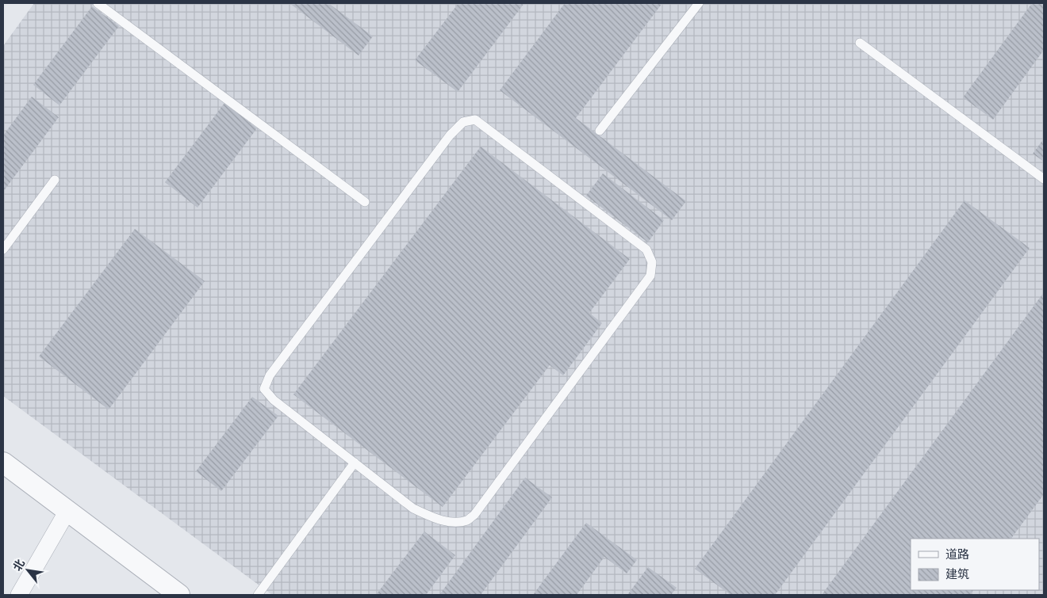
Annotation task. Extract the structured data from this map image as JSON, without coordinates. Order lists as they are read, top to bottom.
{
  "legend": ["道路", "建筑"],
  "north": "top left"
}
